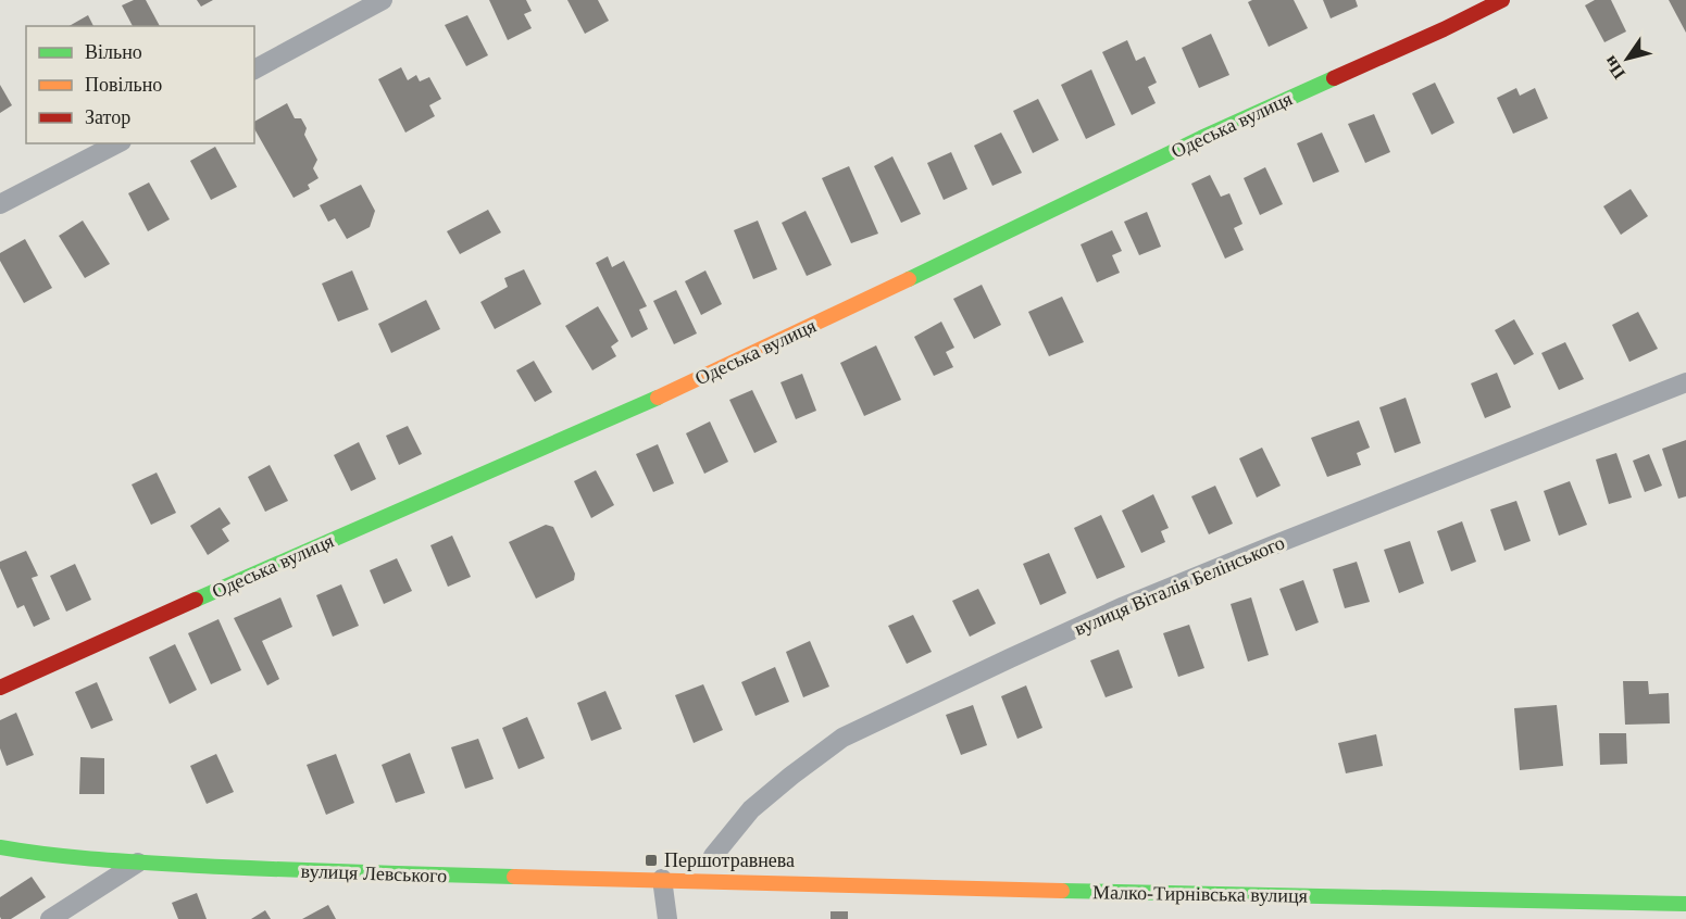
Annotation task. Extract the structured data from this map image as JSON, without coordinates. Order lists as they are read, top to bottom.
{
  "streets": {
    "main road": ["Одеська вулиця", "вулиця Левського", "Малко-Тирнівська вулиця"],
    "street": ["вулиця Віталія Белінського"]
  },
  "crossings": [
    ["вулиця Левського", "Малко-Тирнівська вулиця"]
  ],
  "places": {
    "transit": ["Першотравнева"]
  },
  "legend": ["Вільно", "Повільно", "Затор"],
  "north": "bottom left"
}
